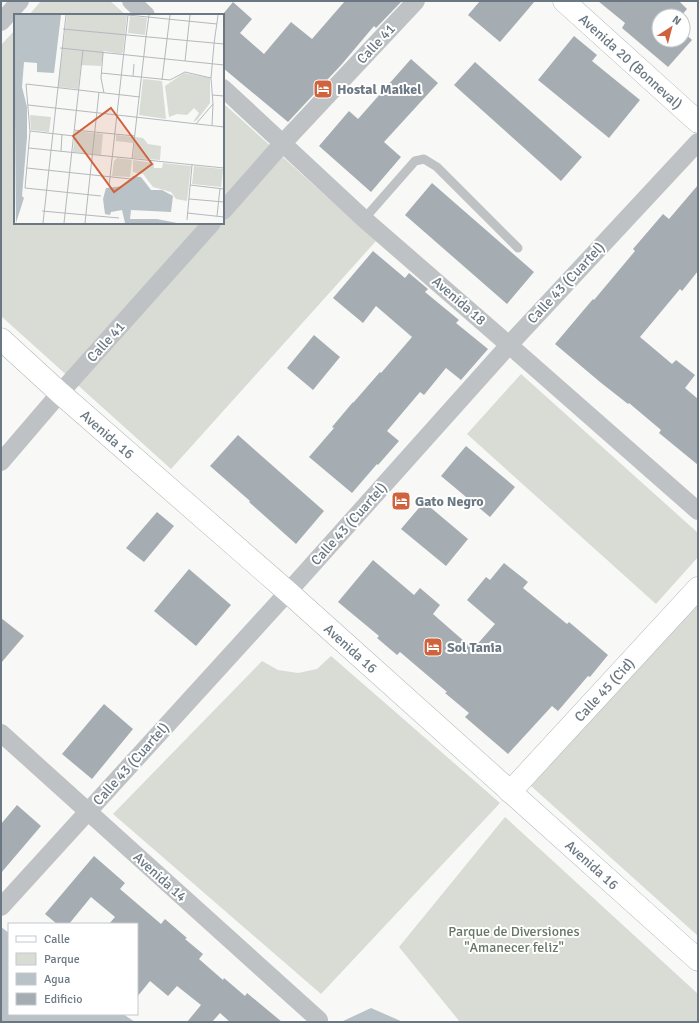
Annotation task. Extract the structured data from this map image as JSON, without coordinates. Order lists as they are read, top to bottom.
{
  "streets": {
    "street": [
      "Calle 41",
      "Avenida 20 (Bonneval)",
      "Calle 43 (Cuartel)",
      "Avenida 18",
      "Avenida 16",
      "Calle 45 (Cid)",
      "Avenida 14"
    ]
  },
  "crossings": [
    ["Calle 41", "Avenida 18"],
    ["Calle 41", "Avenida 16"],
    ["Calle 43 (Cuartel)", "Avenida 18"],
    ["Calle 43 (Cuartel)", "Avenida 16"],
    ["Calle 43 (Cuartel)", "Avenida 14"],
    ["Avenida 16", "Calle 45 (Cid)"]
  ],
  "parks": ["Parque de Diversiones \"Amanecer feliz\""],
  "places": {
    "hotel": ["Hostal Maikel", "Gato Negro", "Sol Tania"]
  },
  "legend": [
    "Calle",
    "Parque",
    "Agua",
    "Edificio"
  ],
  "north": "top right"
}
